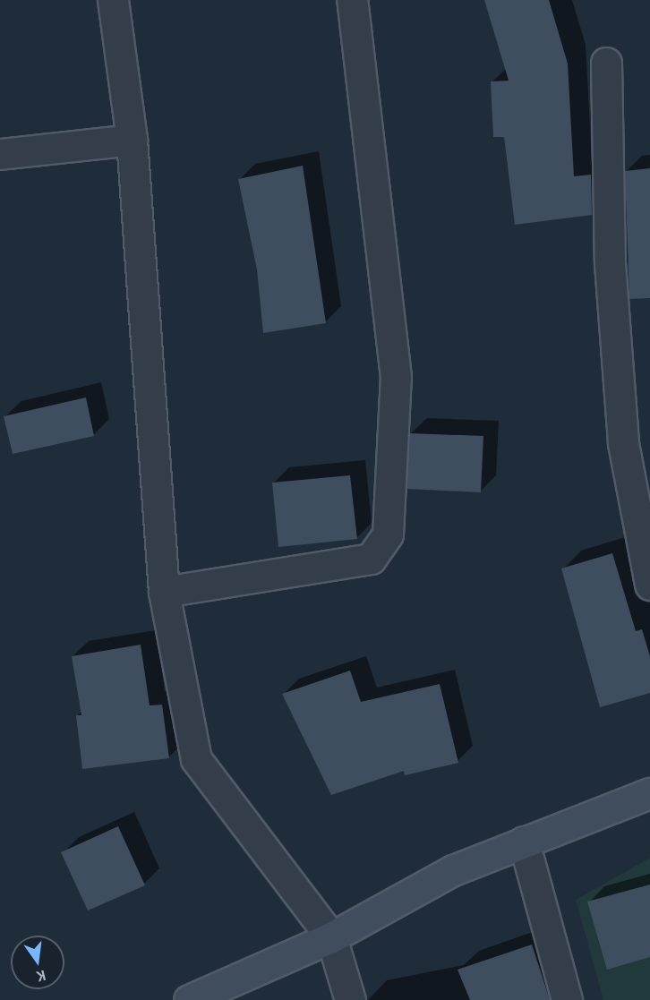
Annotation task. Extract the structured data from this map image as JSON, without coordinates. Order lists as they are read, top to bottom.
{
  "north": "bottom"
}
